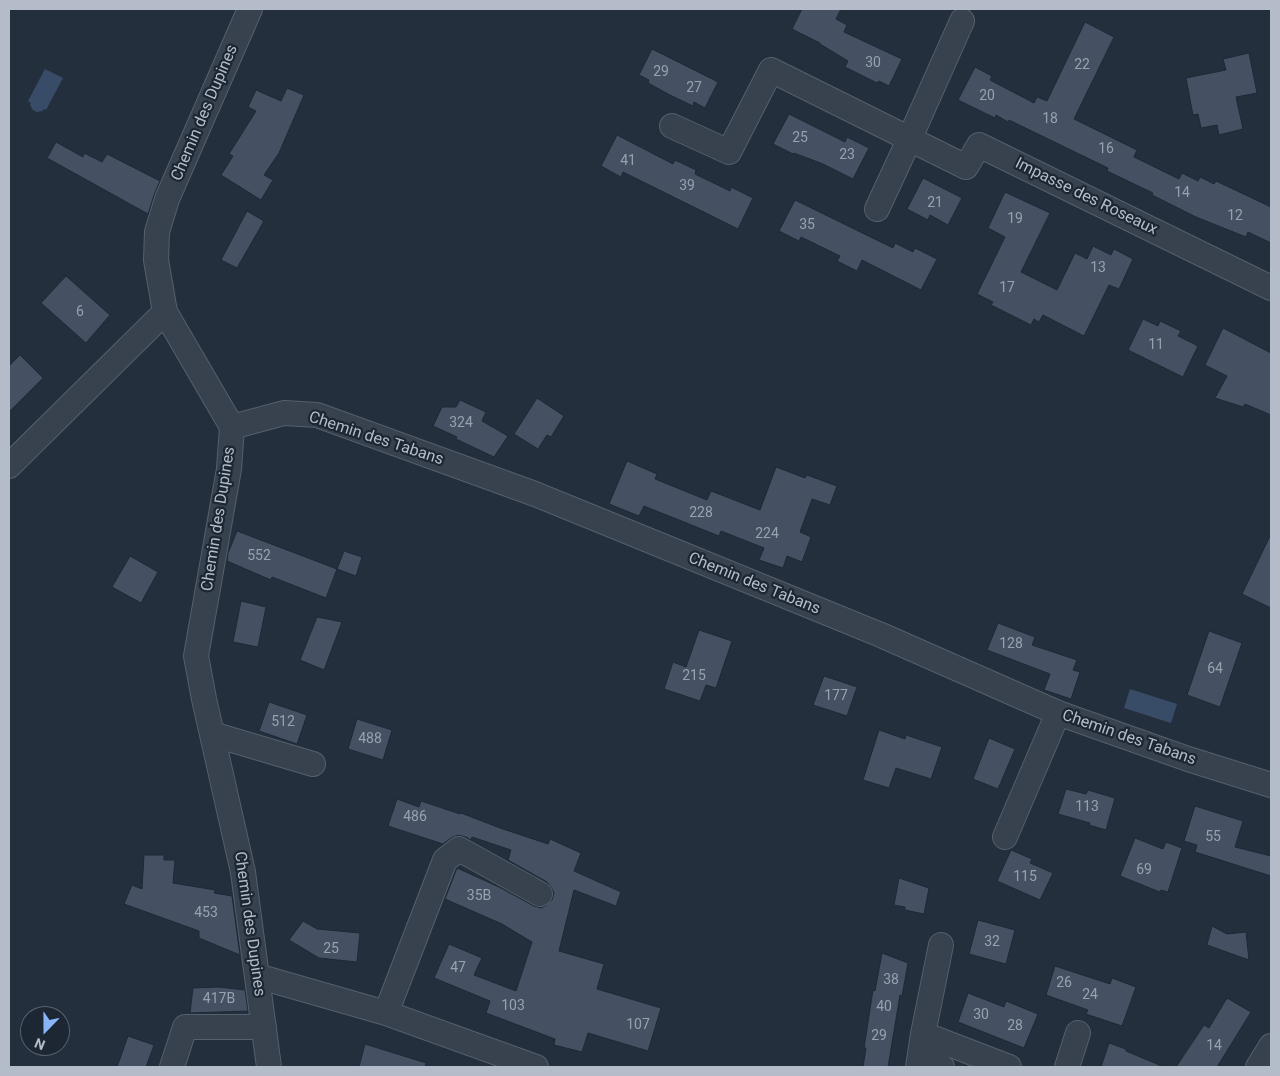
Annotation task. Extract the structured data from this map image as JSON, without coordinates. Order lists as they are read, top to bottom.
{
  "streets": {
    "street": ["Chemin des Dupines", "Impasse des Roseaux", "Chemin des Tabans"]
  },
  "crossings": [
    ["Chemin des Dupines", "Chemin des Tabans"]
  ],
  "house_numbers": [
    "30",
    "22",
    "29",
    "27",
    "20",
    "18",
    "25",
    "16",
    "23",
    "41",
    "39",
    "14",
    "21",
    "12",
    "19",
    "35",
    "13",
    "17",
    "6",
    "11",
    "324",
    "228",
    "224",
    "552",
    "128",
    "64",
    "215",
    "177",
    "512",
    "488",
    "113",
    "486",
    "55",
    "69",
    "115",
    "35B",
    "453",
    "32",
    "25",
    "47",
    "38",
    "26",
    "24",
    "417B",
    "103",
    "40",
    "30",
    "107",
    "28",
    "29",
    "14"
  ],
  "north": "bottom"
}
